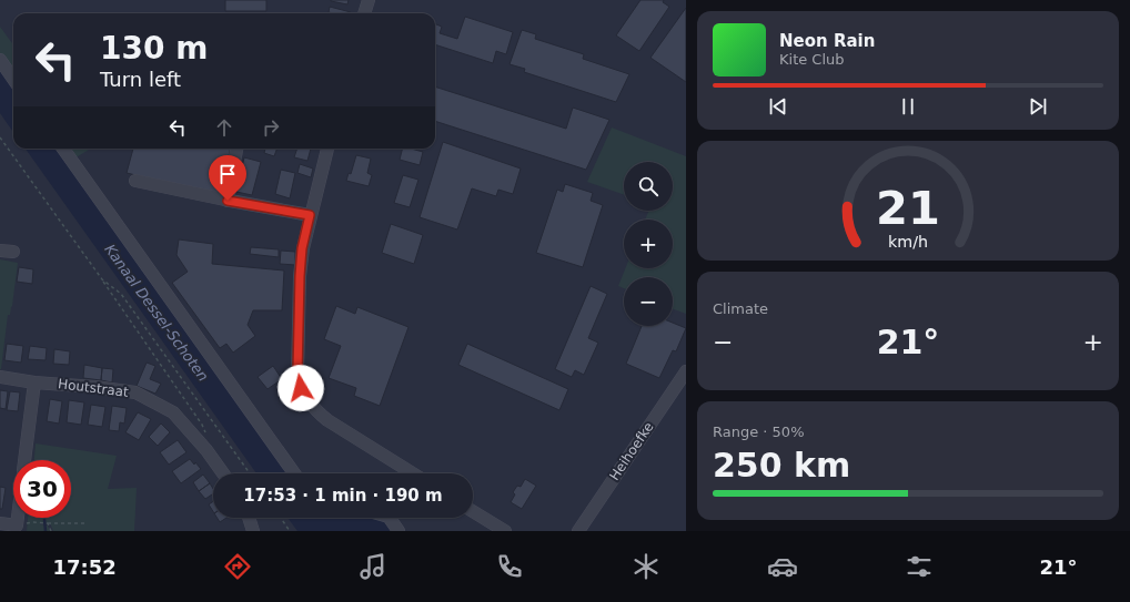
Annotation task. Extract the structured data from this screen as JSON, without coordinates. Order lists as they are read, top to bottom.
{
  "streets": {
    "street": ["Houtstraat", "Heihoefke"]
  },
  "water": ["Kanaal Dessel-Schoten"],
  "page": {
    "turn": ["130 m", "Turn left"],
    "song": ["Neon Rain", "Kite Club"],
    "map_buttons": ["+", "−"],
    "tile": [
      "Climate",
      ["Range · 50%", "250 km"]
    ],
    "heat": ["−", "21°", "+"],
    "limit": "30",
    "trip": "17:53 · 1 min · 190 m",
    "tabs": ["17:52", "21°"],
    "gauge": ["21", "km/h"]
  }
}
